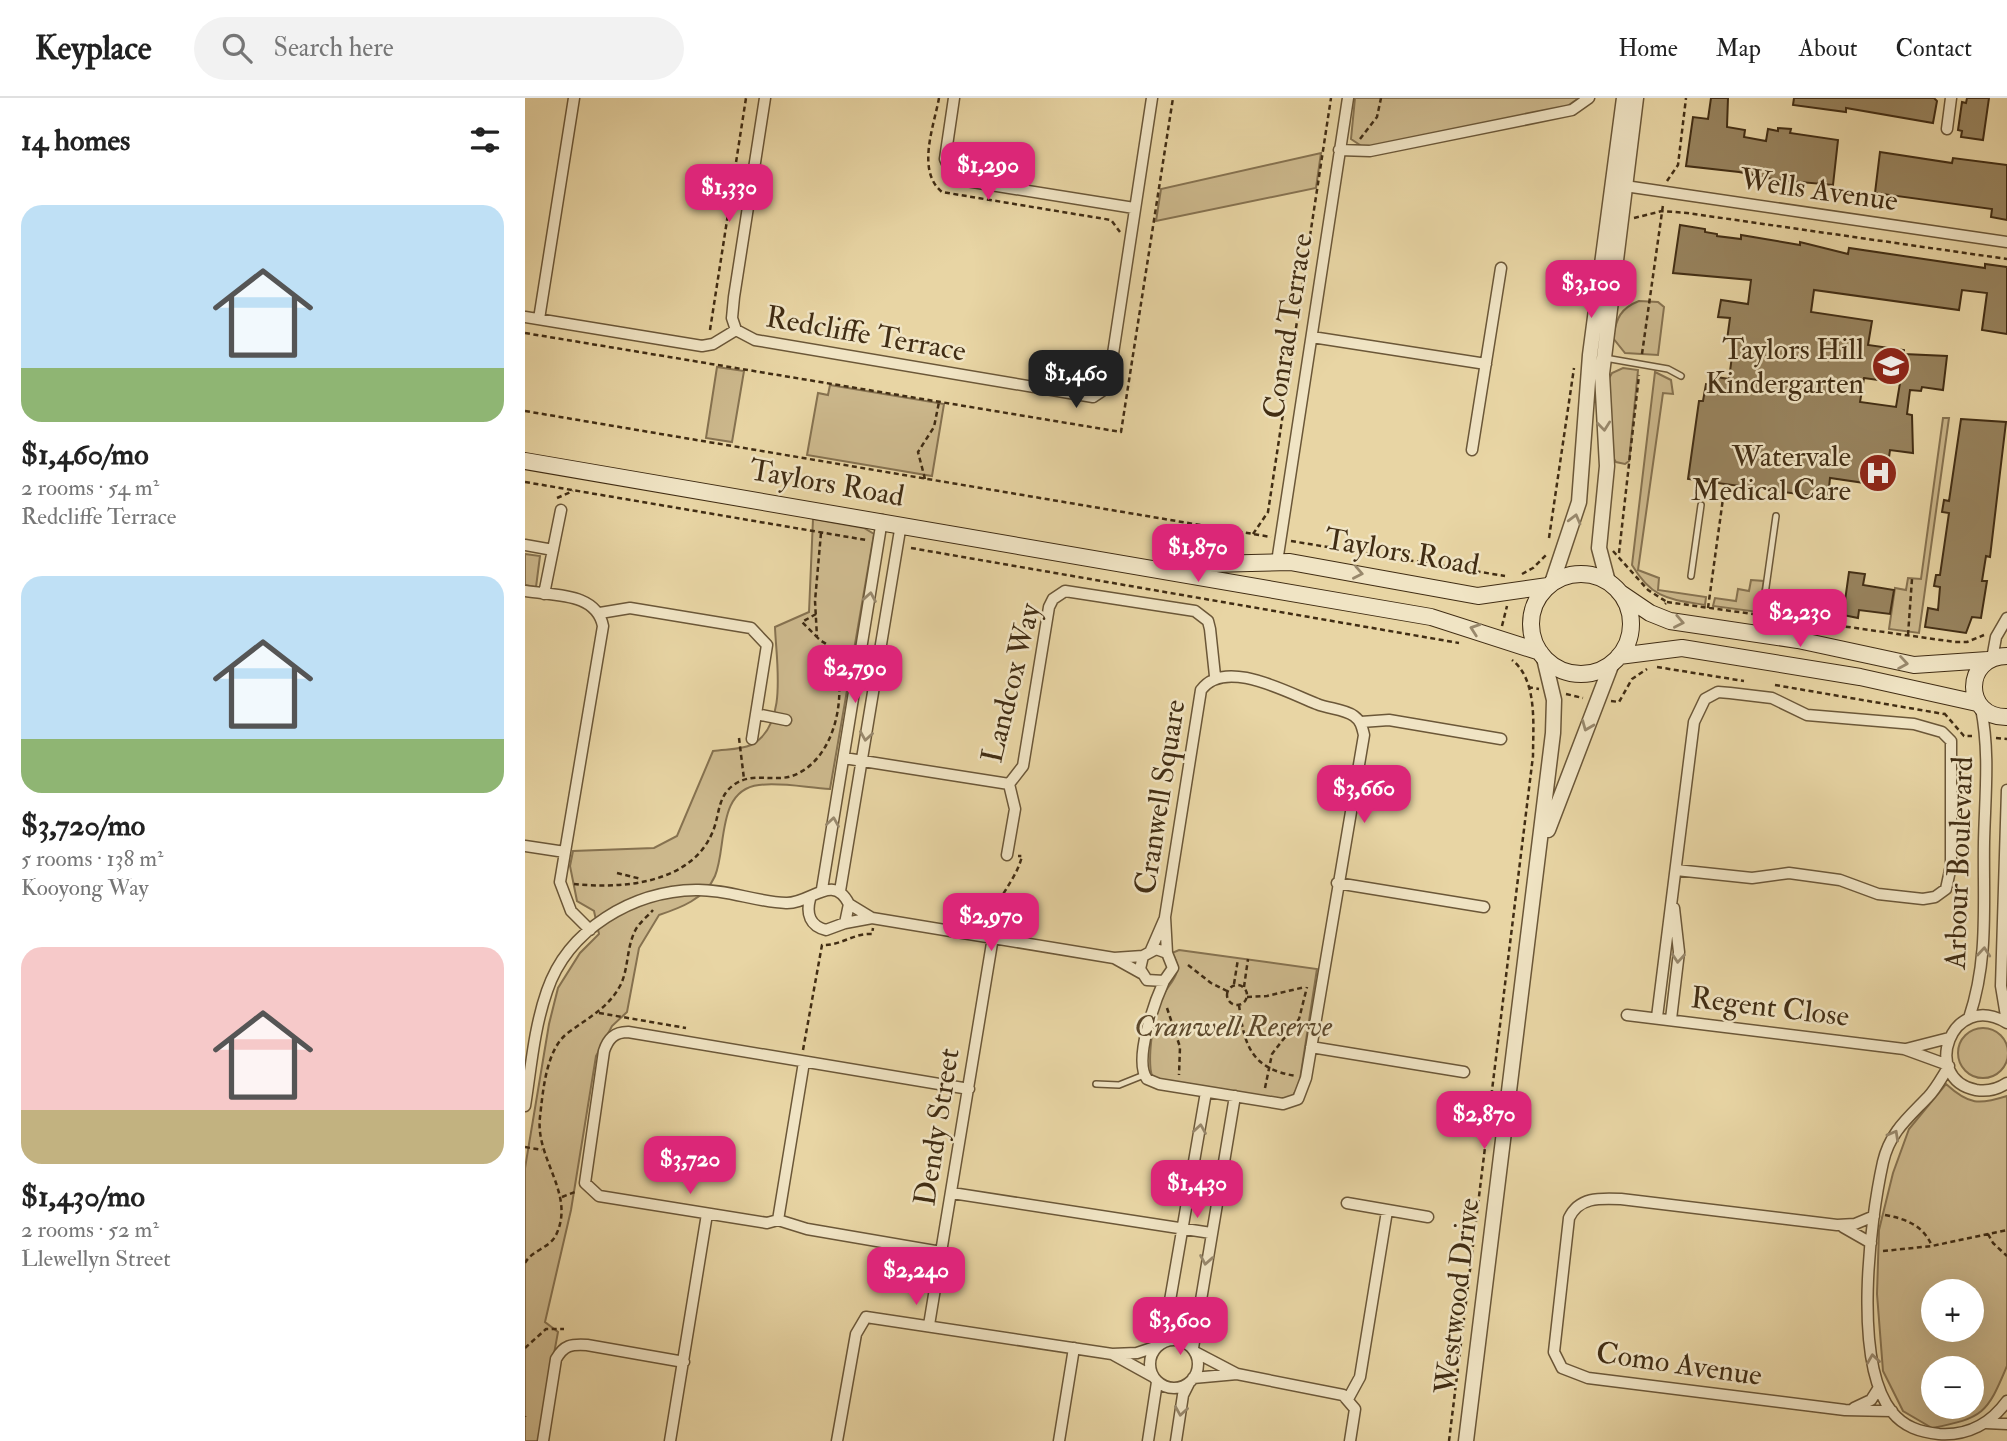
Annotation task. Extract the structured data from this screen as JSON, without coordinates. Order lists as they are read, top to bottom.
{
  "streets": {
    "main road": ["Taylors Road"],
    "street": [
      "Wells Avenue",
      "Conrad Terrace",
      "Redcliffe Terrace",
      "Landcox Way",
      "Cranwell Square",
      "Arbour Boulevard",
      "Regent Close",
      "Dendy Street",
      "Westwood Drive",
      "Como Avenue"
    ]
  },
  "crossings": [
    ["Conrad Terrace", "Taylors Road"],
    ["Taylors Road", "Westwood Drive"],
    ["Landcox Way", "Cranwell Square"]
  ],
  "parks": ["Cranwell Reserve"],
  "places": {
    "school or university": ["Taylors Hill Kindergarten"],
    "hospital": ["Watervale Medical Care"]
  },
  "page": {
    "header": "Keyplace",
    "search": "Search here",
    "nav": [
      "Home",
      "Map",
      "About",
      "Contact"
    ],
    "heading": "14 homes",
    "price": [
      "$1,290",
      "$1,330",
      "$3,100",
      "$1,460",
      "$1,870",
      "$2,230",
      "$2,790",
      "$3,660",
      "$2,970",
      "$2,870",
      "$3,720",
      "$1,430",
      "$2,240",
      "$3,600"
    ],
    "list": [
      {
        "name": "$1,460/mo",
        "note": "2 rooms · 54 m² · Redcliffe Terrace"
      },
      {
        "name": "$3,720/mo",
        "note": "5 rooms · 138 m² · Kooyong Way"
      },
      {
        "name": "$1,430/mo",
        "note": "2 rooms · 52 m² · Llewellyn Street"
      }
    ],
    "map_buttons": ["+", "−"]
  }
}
